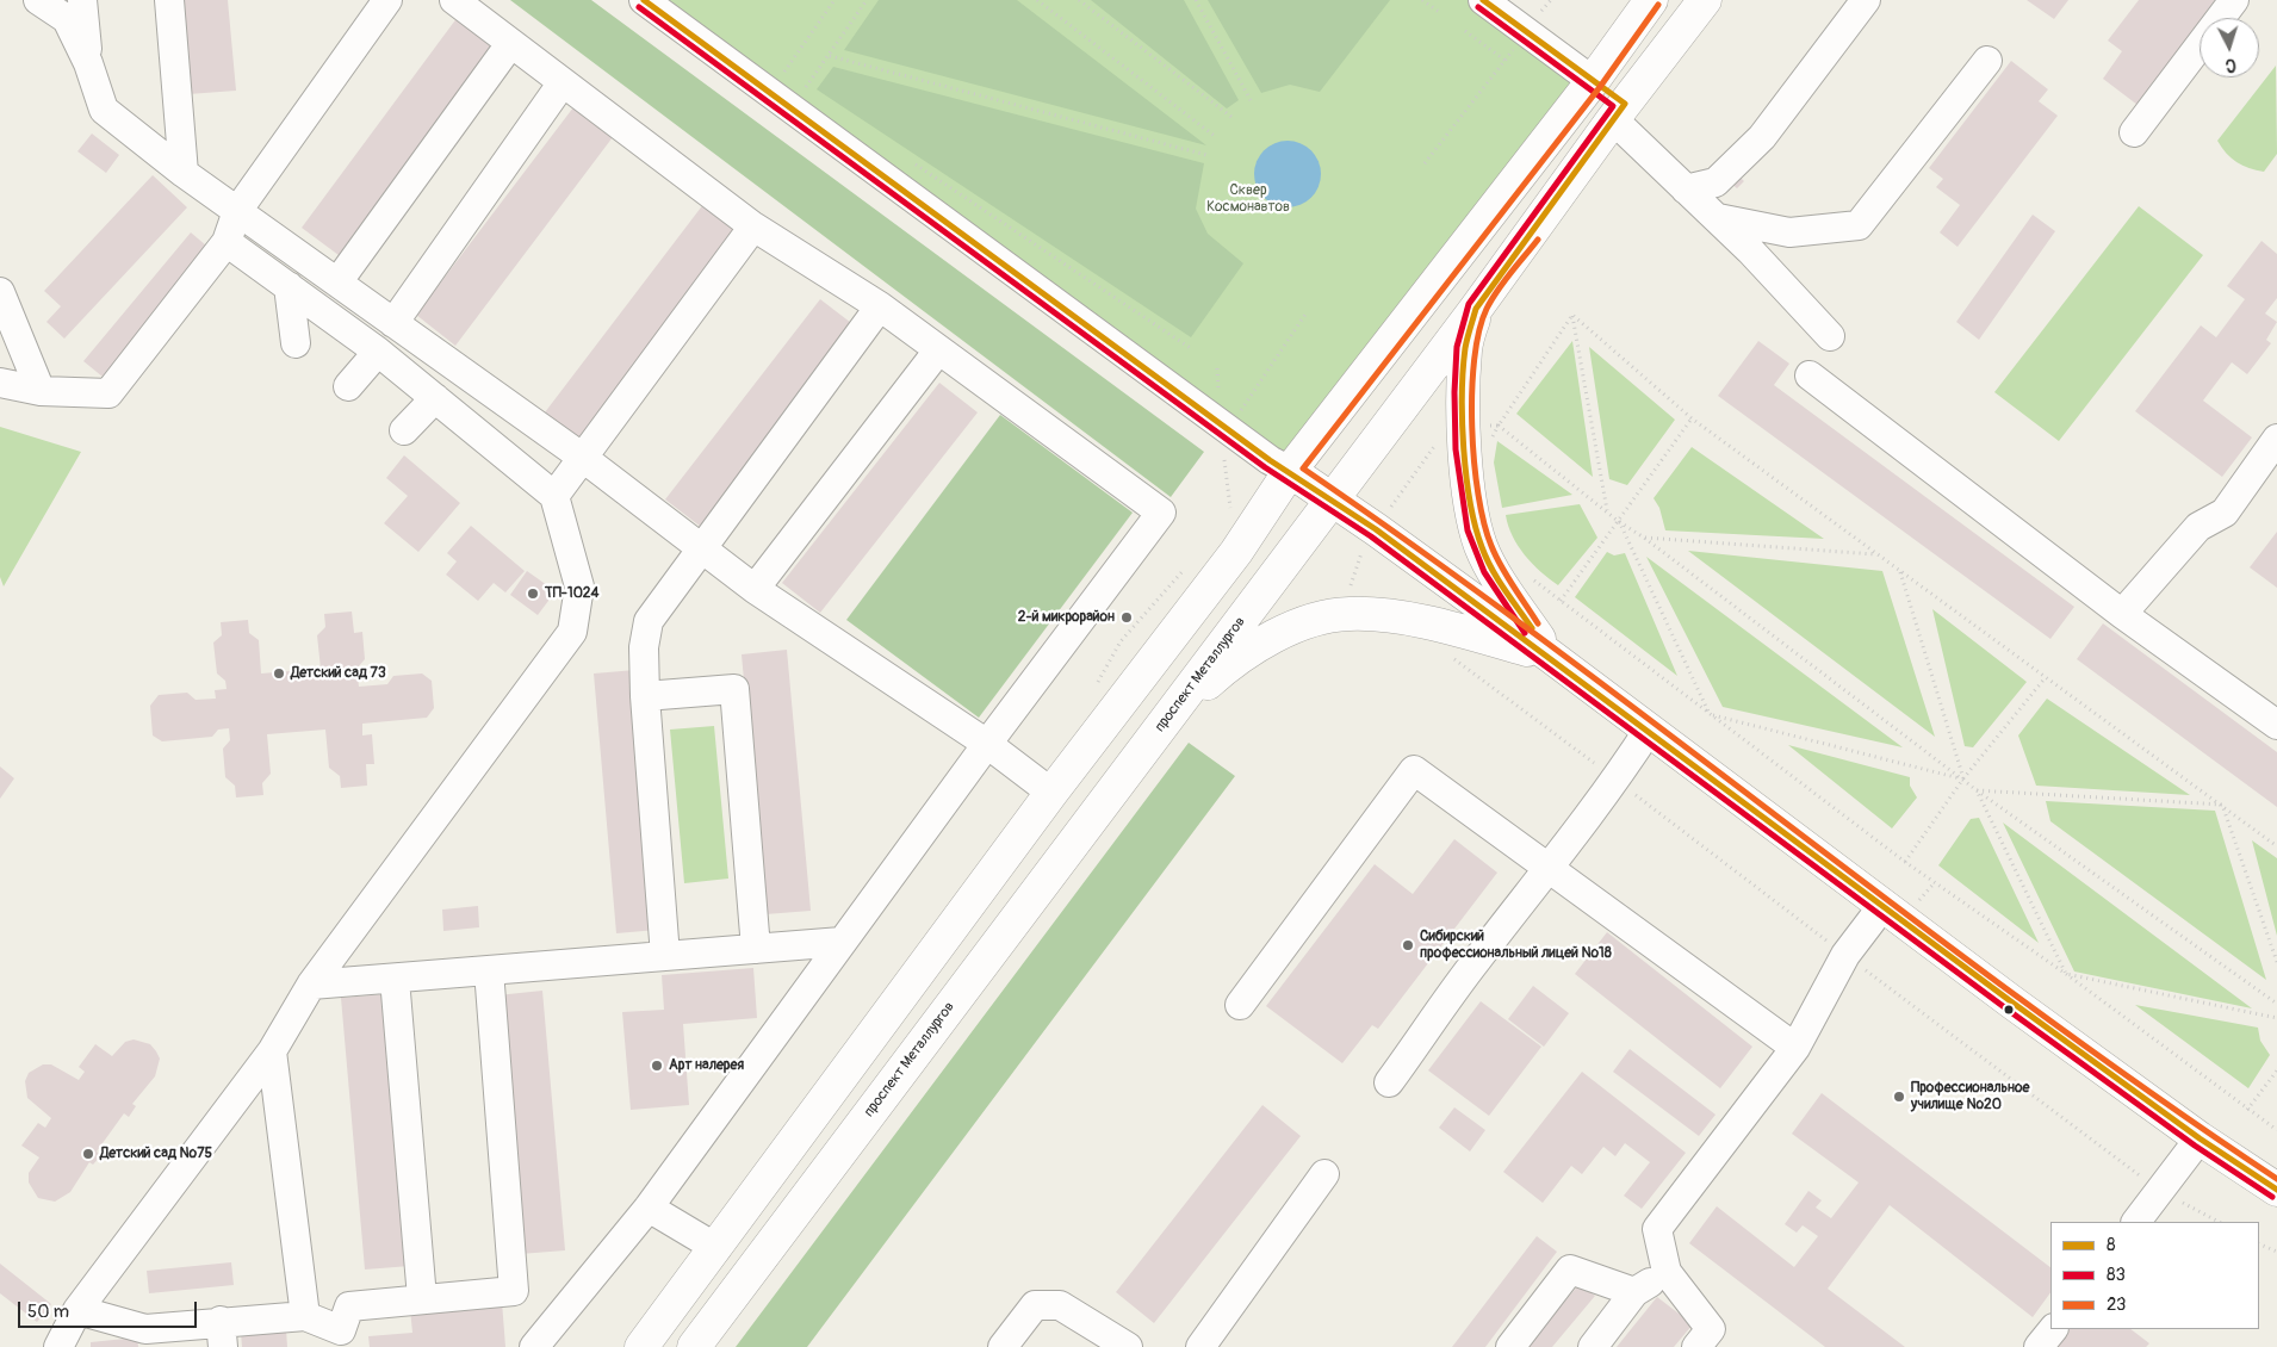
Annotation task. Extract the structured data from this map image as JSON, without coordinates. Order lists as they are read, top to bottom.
{
  "streets": {
    "main road": ["проспект Металлургов"]
  },
  "parks": ["Сквер Космонавтов"],
  "places": [
    "ТП-1024",
    "2-й микрорайон",
    "Детский сад 73",
    "Сибирский профессиональный лицей №18",
    "Арт налерея",
    "Профессиональное училище №20",
    "Детский сад №75"
  ],
  "lines": ["transit line 8", "transit line 23", "transit line 83"],
  "legend": ["8", "83", "23"],
  "scale_bar": "50 m",
  "north": "bottom"
}
